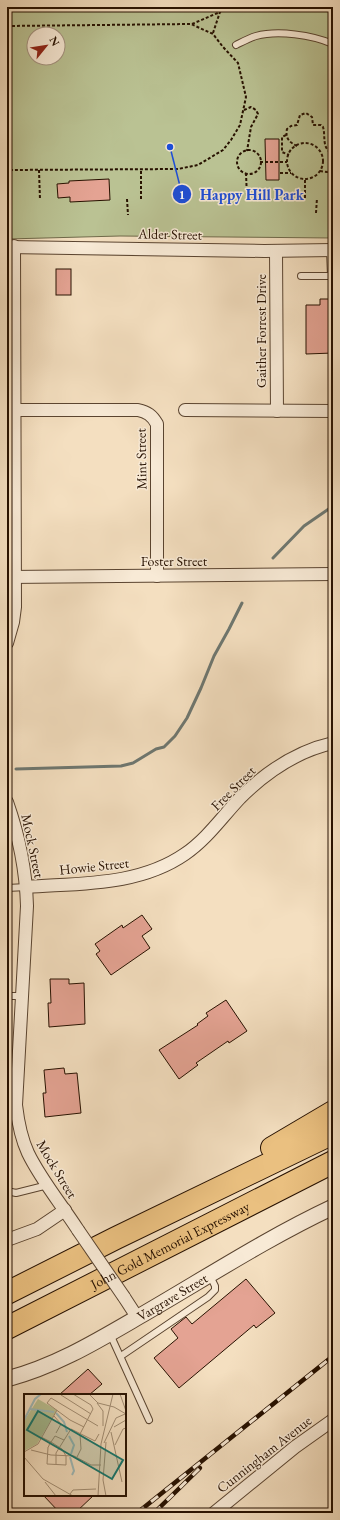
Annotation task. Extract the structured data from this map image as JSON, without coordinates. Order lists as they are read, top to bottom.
{
  "streets": {
    "highway": ["John Gold Memorial Expressway"],
    "street": [
      "Alder Street",
      "Gaither Forrest Drive",
      "Mint Street",
      "Foster Street",
      "Free Street",
      "Mock Street",
      "Howie Street",
      "Vargrave Street",
      "Cunningham Avenue"
    ]
  },
  "crossings": [
    ["Alder Street", "Gaither Forrest Drive"],
    ["Mint Street", "Foster Street"],
    ["Free Street", "Howie Street"],
    ["Mock Street", "Howie Street"],
    ["Mock Street", "Vargrave Street"]
  ],
  "places": ["Happy Hill Park"],
  "north": "top right"
}
